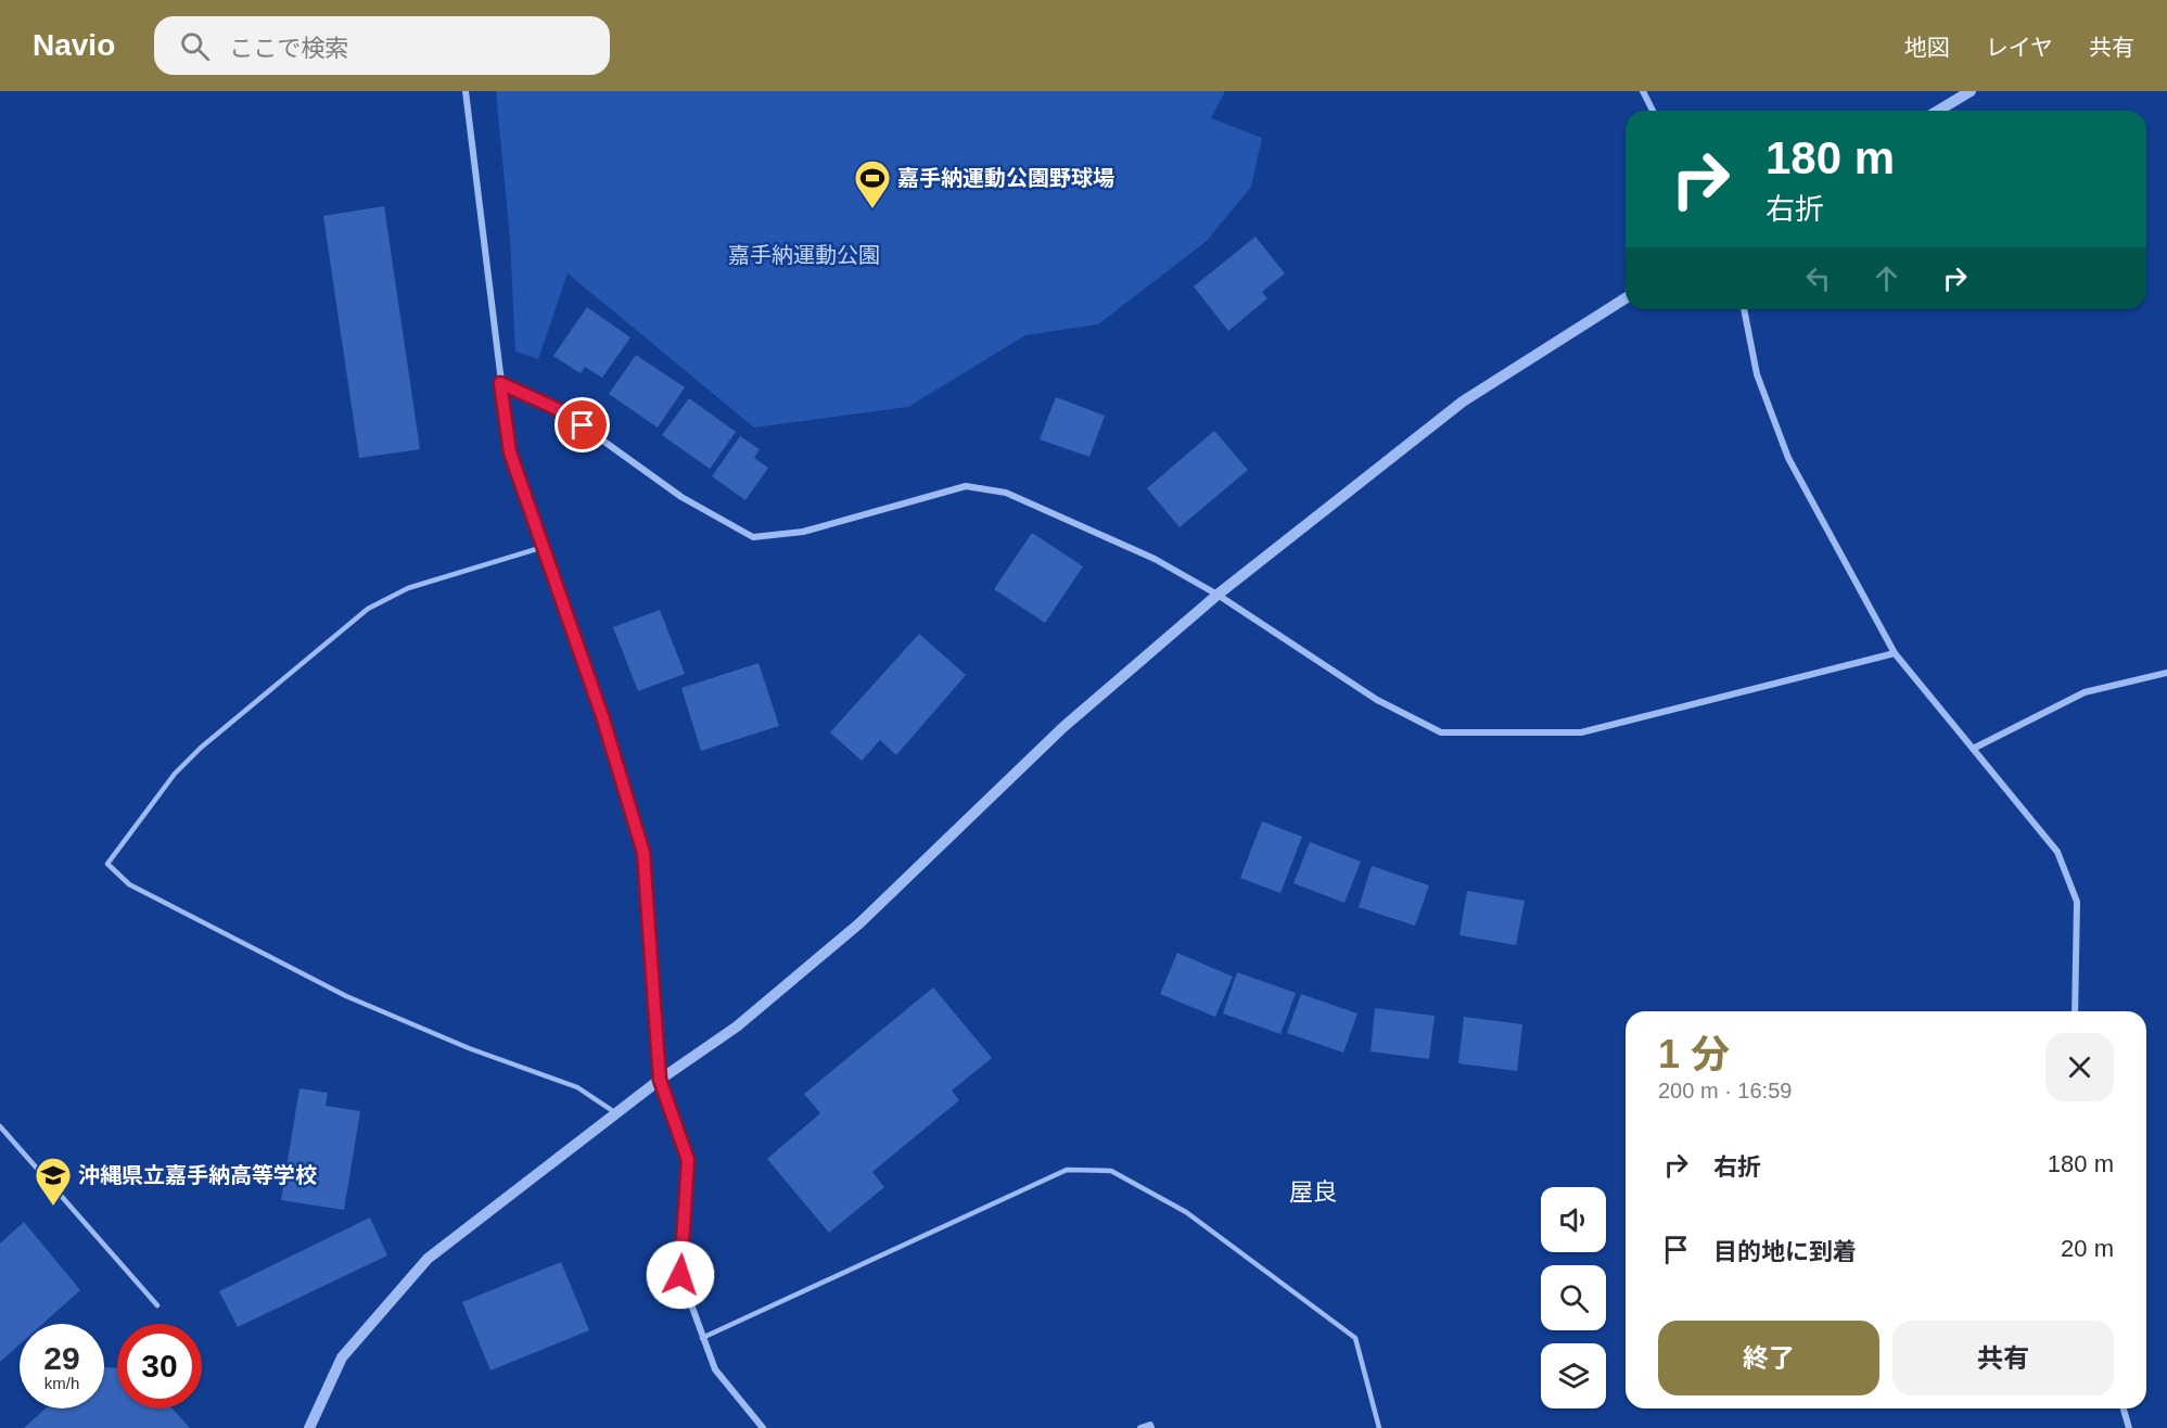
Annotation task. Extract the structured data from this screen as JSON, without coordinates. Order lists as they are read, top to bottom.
{
  "districts": ["屋良"],
  "parks": ["嘉手納運動公園"],
  "places": {
    "sports": ["嘉手納運動公園野球場"],
    "school or university": ["沖縄県立嘉手納高等学校"]
  },
  "page": {
    "header": "Navio",
    "search": "ここで検索",
    "nav": ["地図", "レイヤ", "共有"],
    "turn": ["180 m", "右折"],
    "heading": ["1 分", "200 m · 16:59"],
    "list": [
      {
        "name": "右折",
        "value": "180 m"
      },
      {
        "name": "目的地に到着",
        "value": "20 m"
      }
    ],
    "buttons": ["終了", "共有"],
    "speed": "29 km/h",
    "limit": "30"
  }
}
